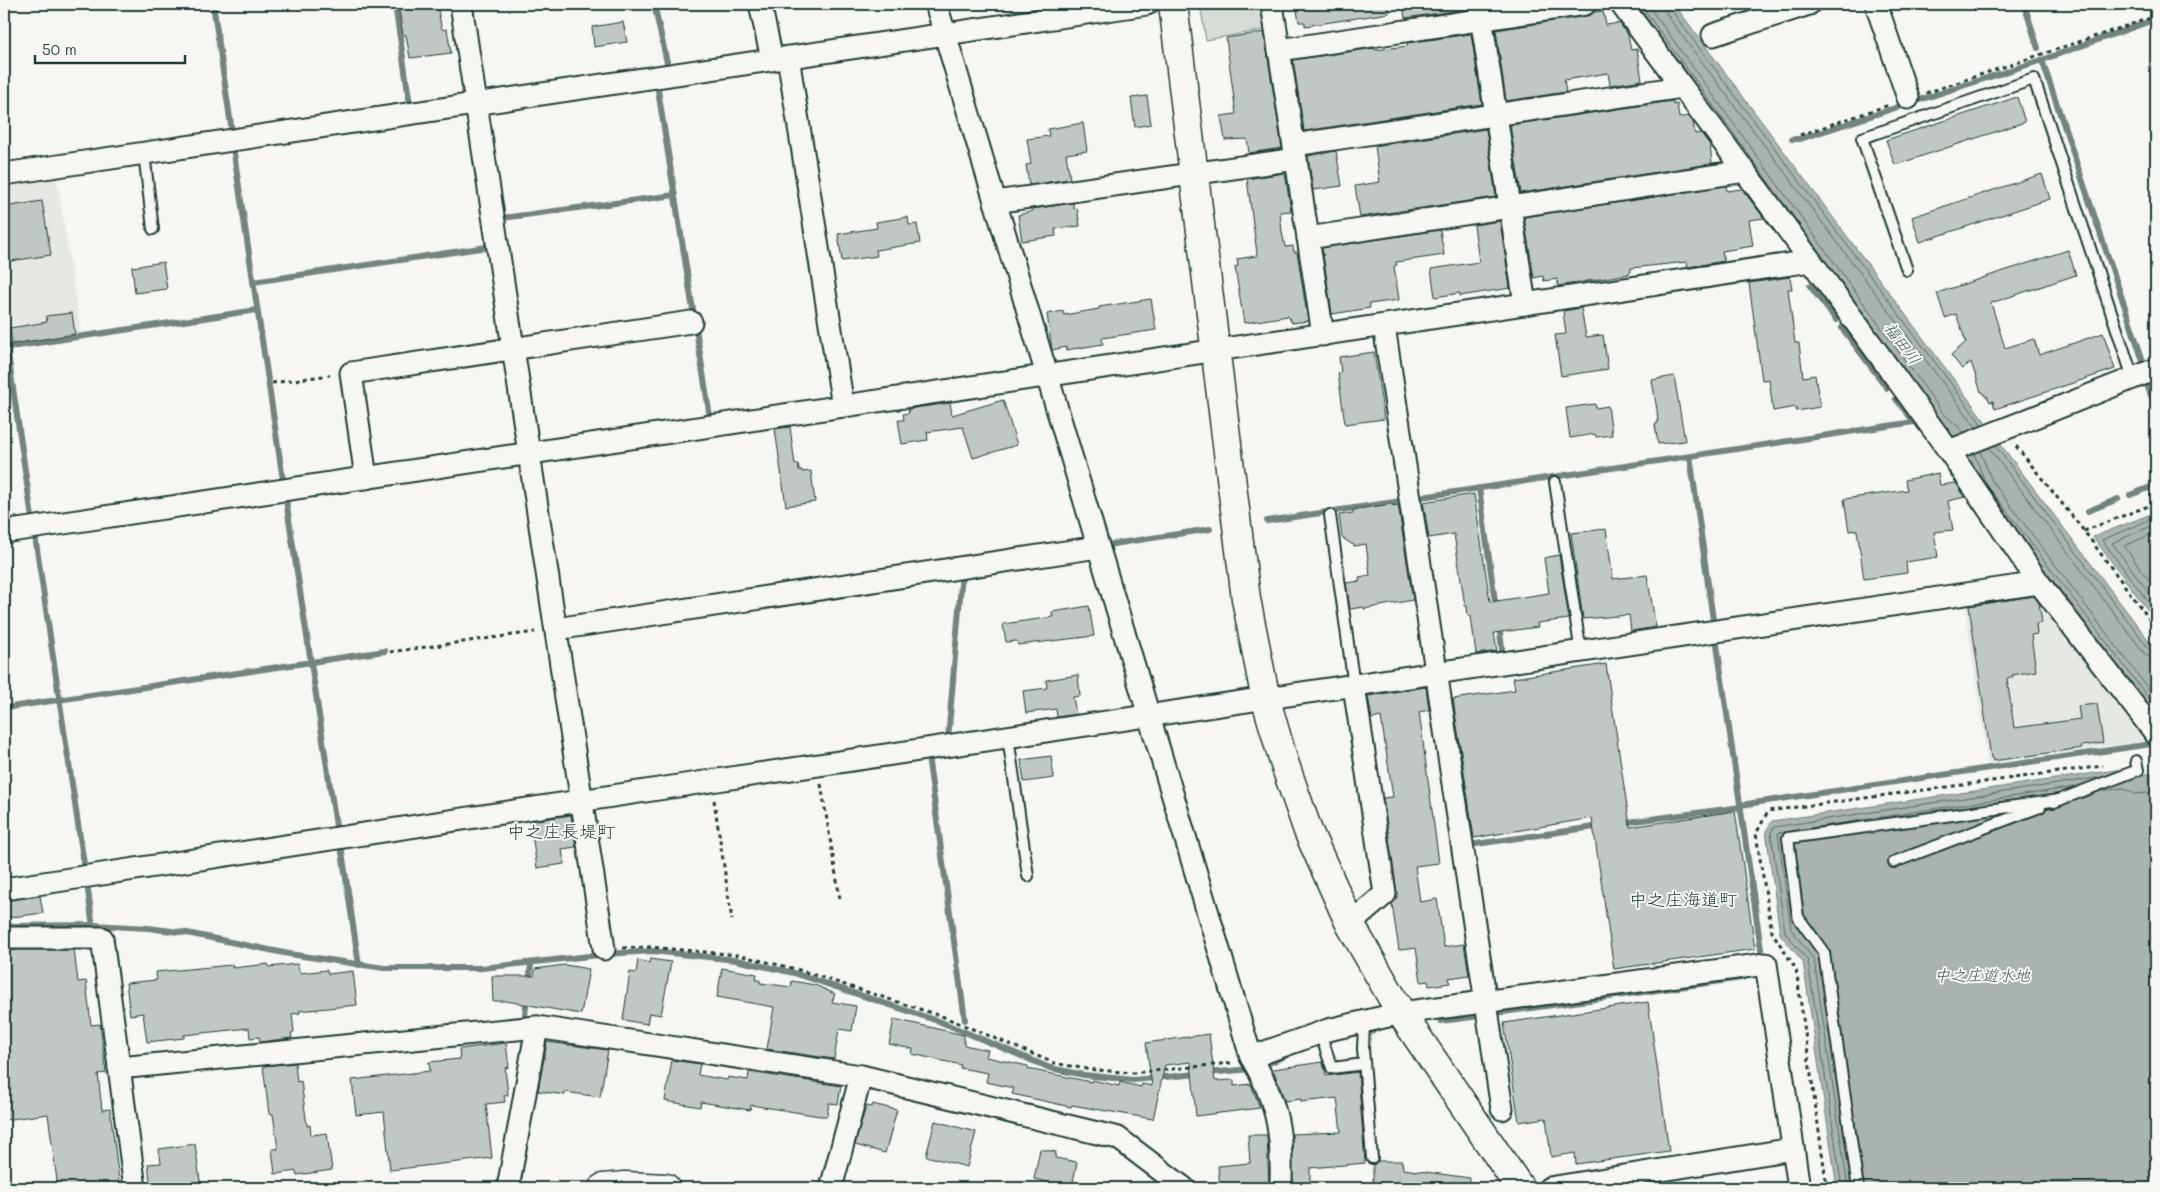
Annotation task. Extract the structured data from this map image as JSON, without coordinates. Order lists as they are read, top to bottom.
{
  "districts": ["中之庄長堤町", "中之庄海道町"],
  "water": ["福田川", "中之庄遊水地"],
  "scale_bar": "50 m"
}
